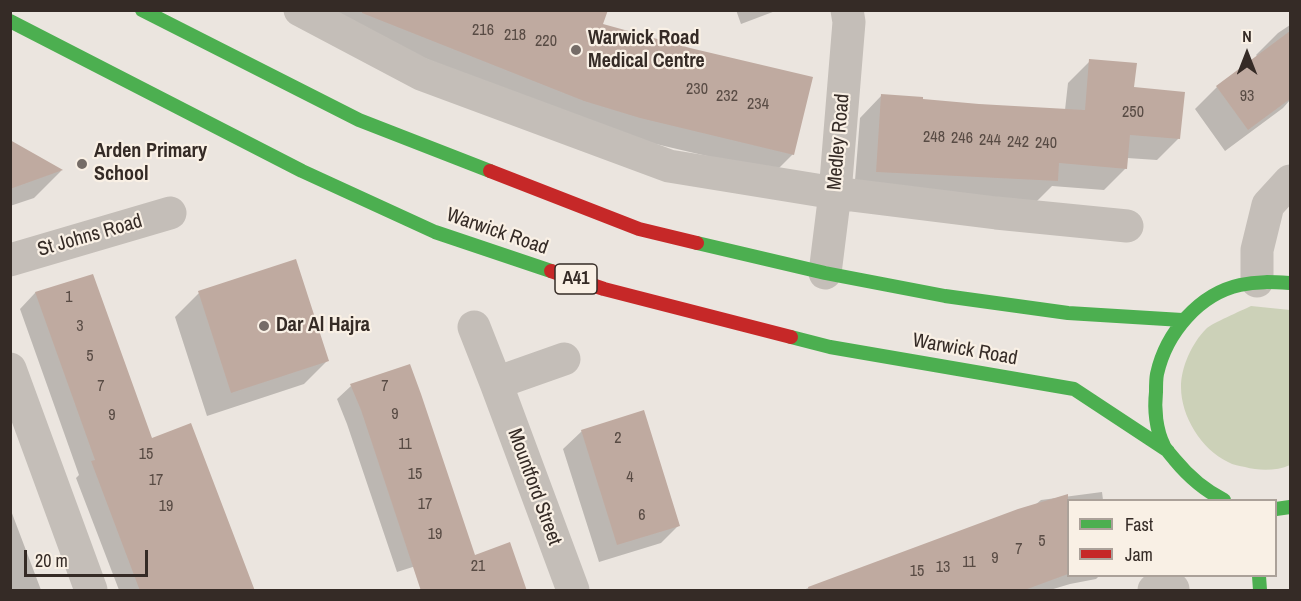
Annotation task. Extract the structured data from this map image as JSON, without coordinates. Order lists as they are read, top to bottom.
{
  "streets": {
    "main road": ["Warwick Road", "A41"],
    "street": ["Medley Road", "St Johns Road", "Mountford Street"]
  },
  "places": ["Warwick Road Medical Centre", "Arden Primary School", "Dar Al Hajra"],
  "house_numbers": [
    "216",
    "218",
    "220",
    "230",
    "232",
    "93",
    "234",
    "250",
    "248",
    "246",
    "244",
    "242",
    "240",
    "1",
    "3",
    "5",
    "7",
    "7",
    "9",
    "9",
    "2",
    "11",
    "15",
    "15",
    "4",
    "17",
    "17",
    "19",
    "6",
    "19",
    "5",
    "7",
    "9",
    "11",
    "21",
    "13",
    "15"
  ],
  "legend": ["Fast", "Jam"],
  "scale_bar": "20 m",
  "north": "top"
}
